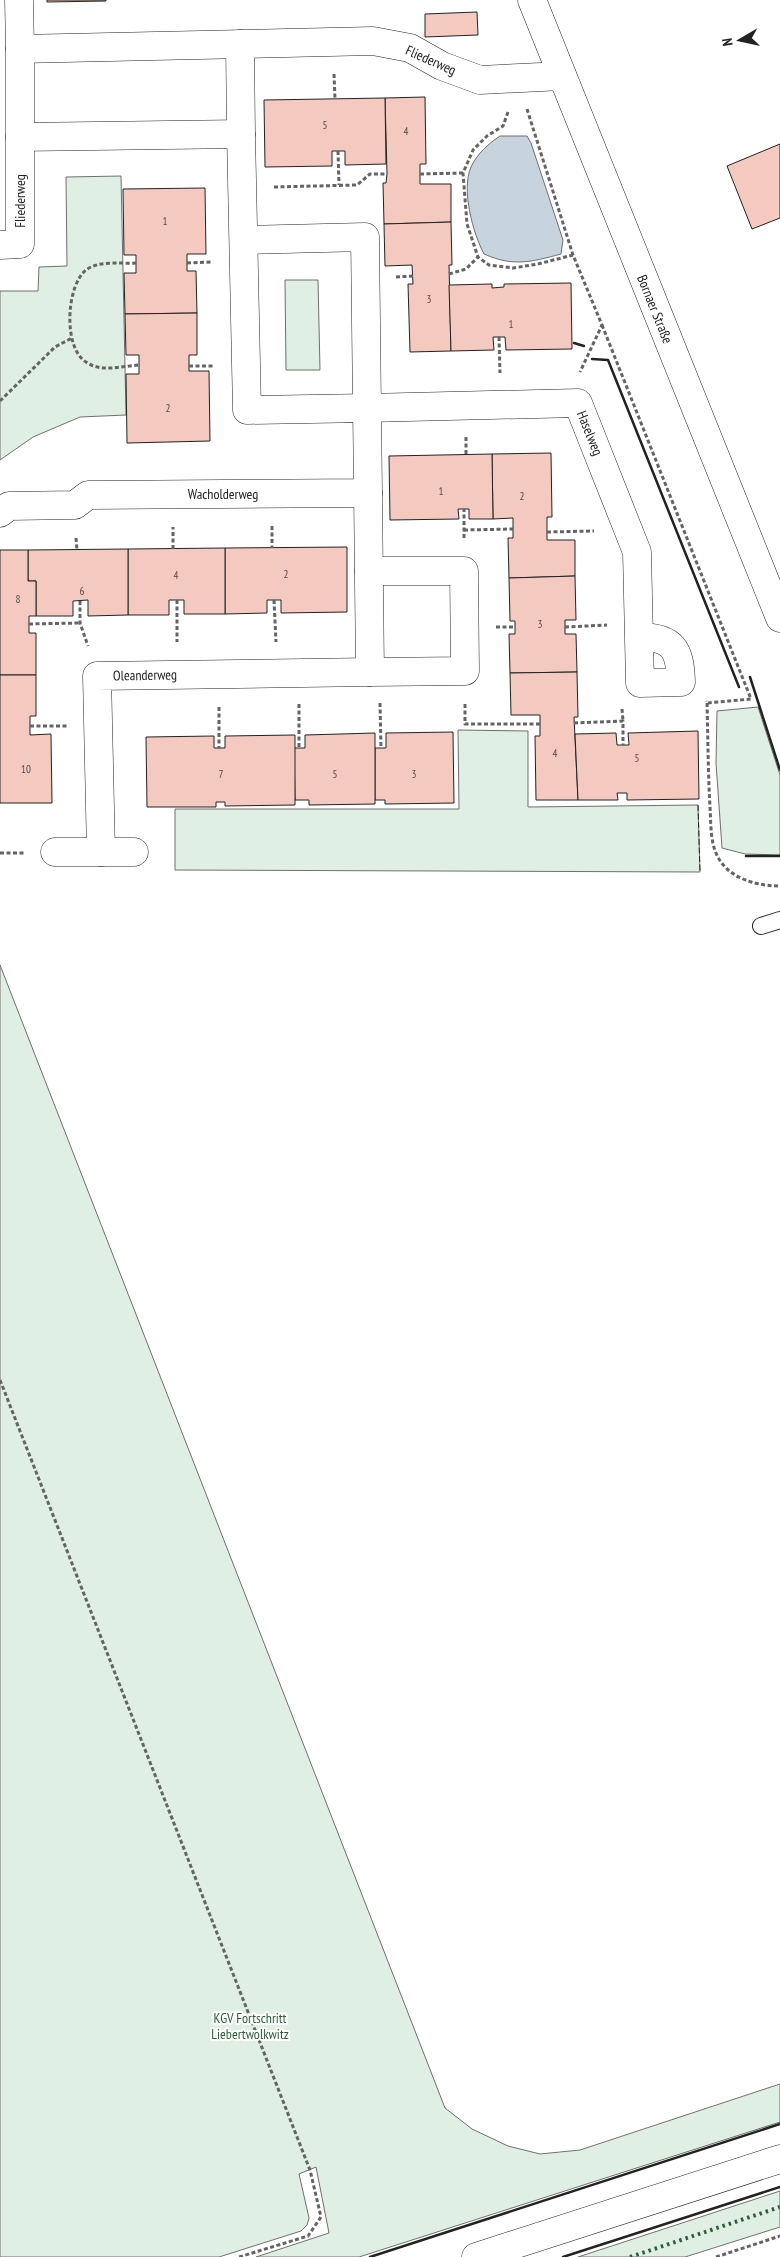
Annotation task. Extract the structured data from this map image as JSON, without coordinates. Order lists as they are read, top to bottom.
{
  "streets": {
    "street": [
      "Fliederweg",
      "Bornaer Straße",
      "Haselweg",
      "Wacholderweg",
      "Oleanderweg"
    ]
  },
  "crossings": [
    ["Fliederweg", "Bornaer Straße"]
  ],
  "parks": ["KGV Fortschritt Liebertwolkwitz"],
  "house_numbers": [
    "5",
    "4",
    "1",
    "3",
    "1",
    "2",
    "1",
    "2",
    "2",
    "4",
    "6",
    "8",
    "3",
    "4",
    "5",
    "10",
    "7",
    "5",
    "3"
  ],
  "north": "left"
}
